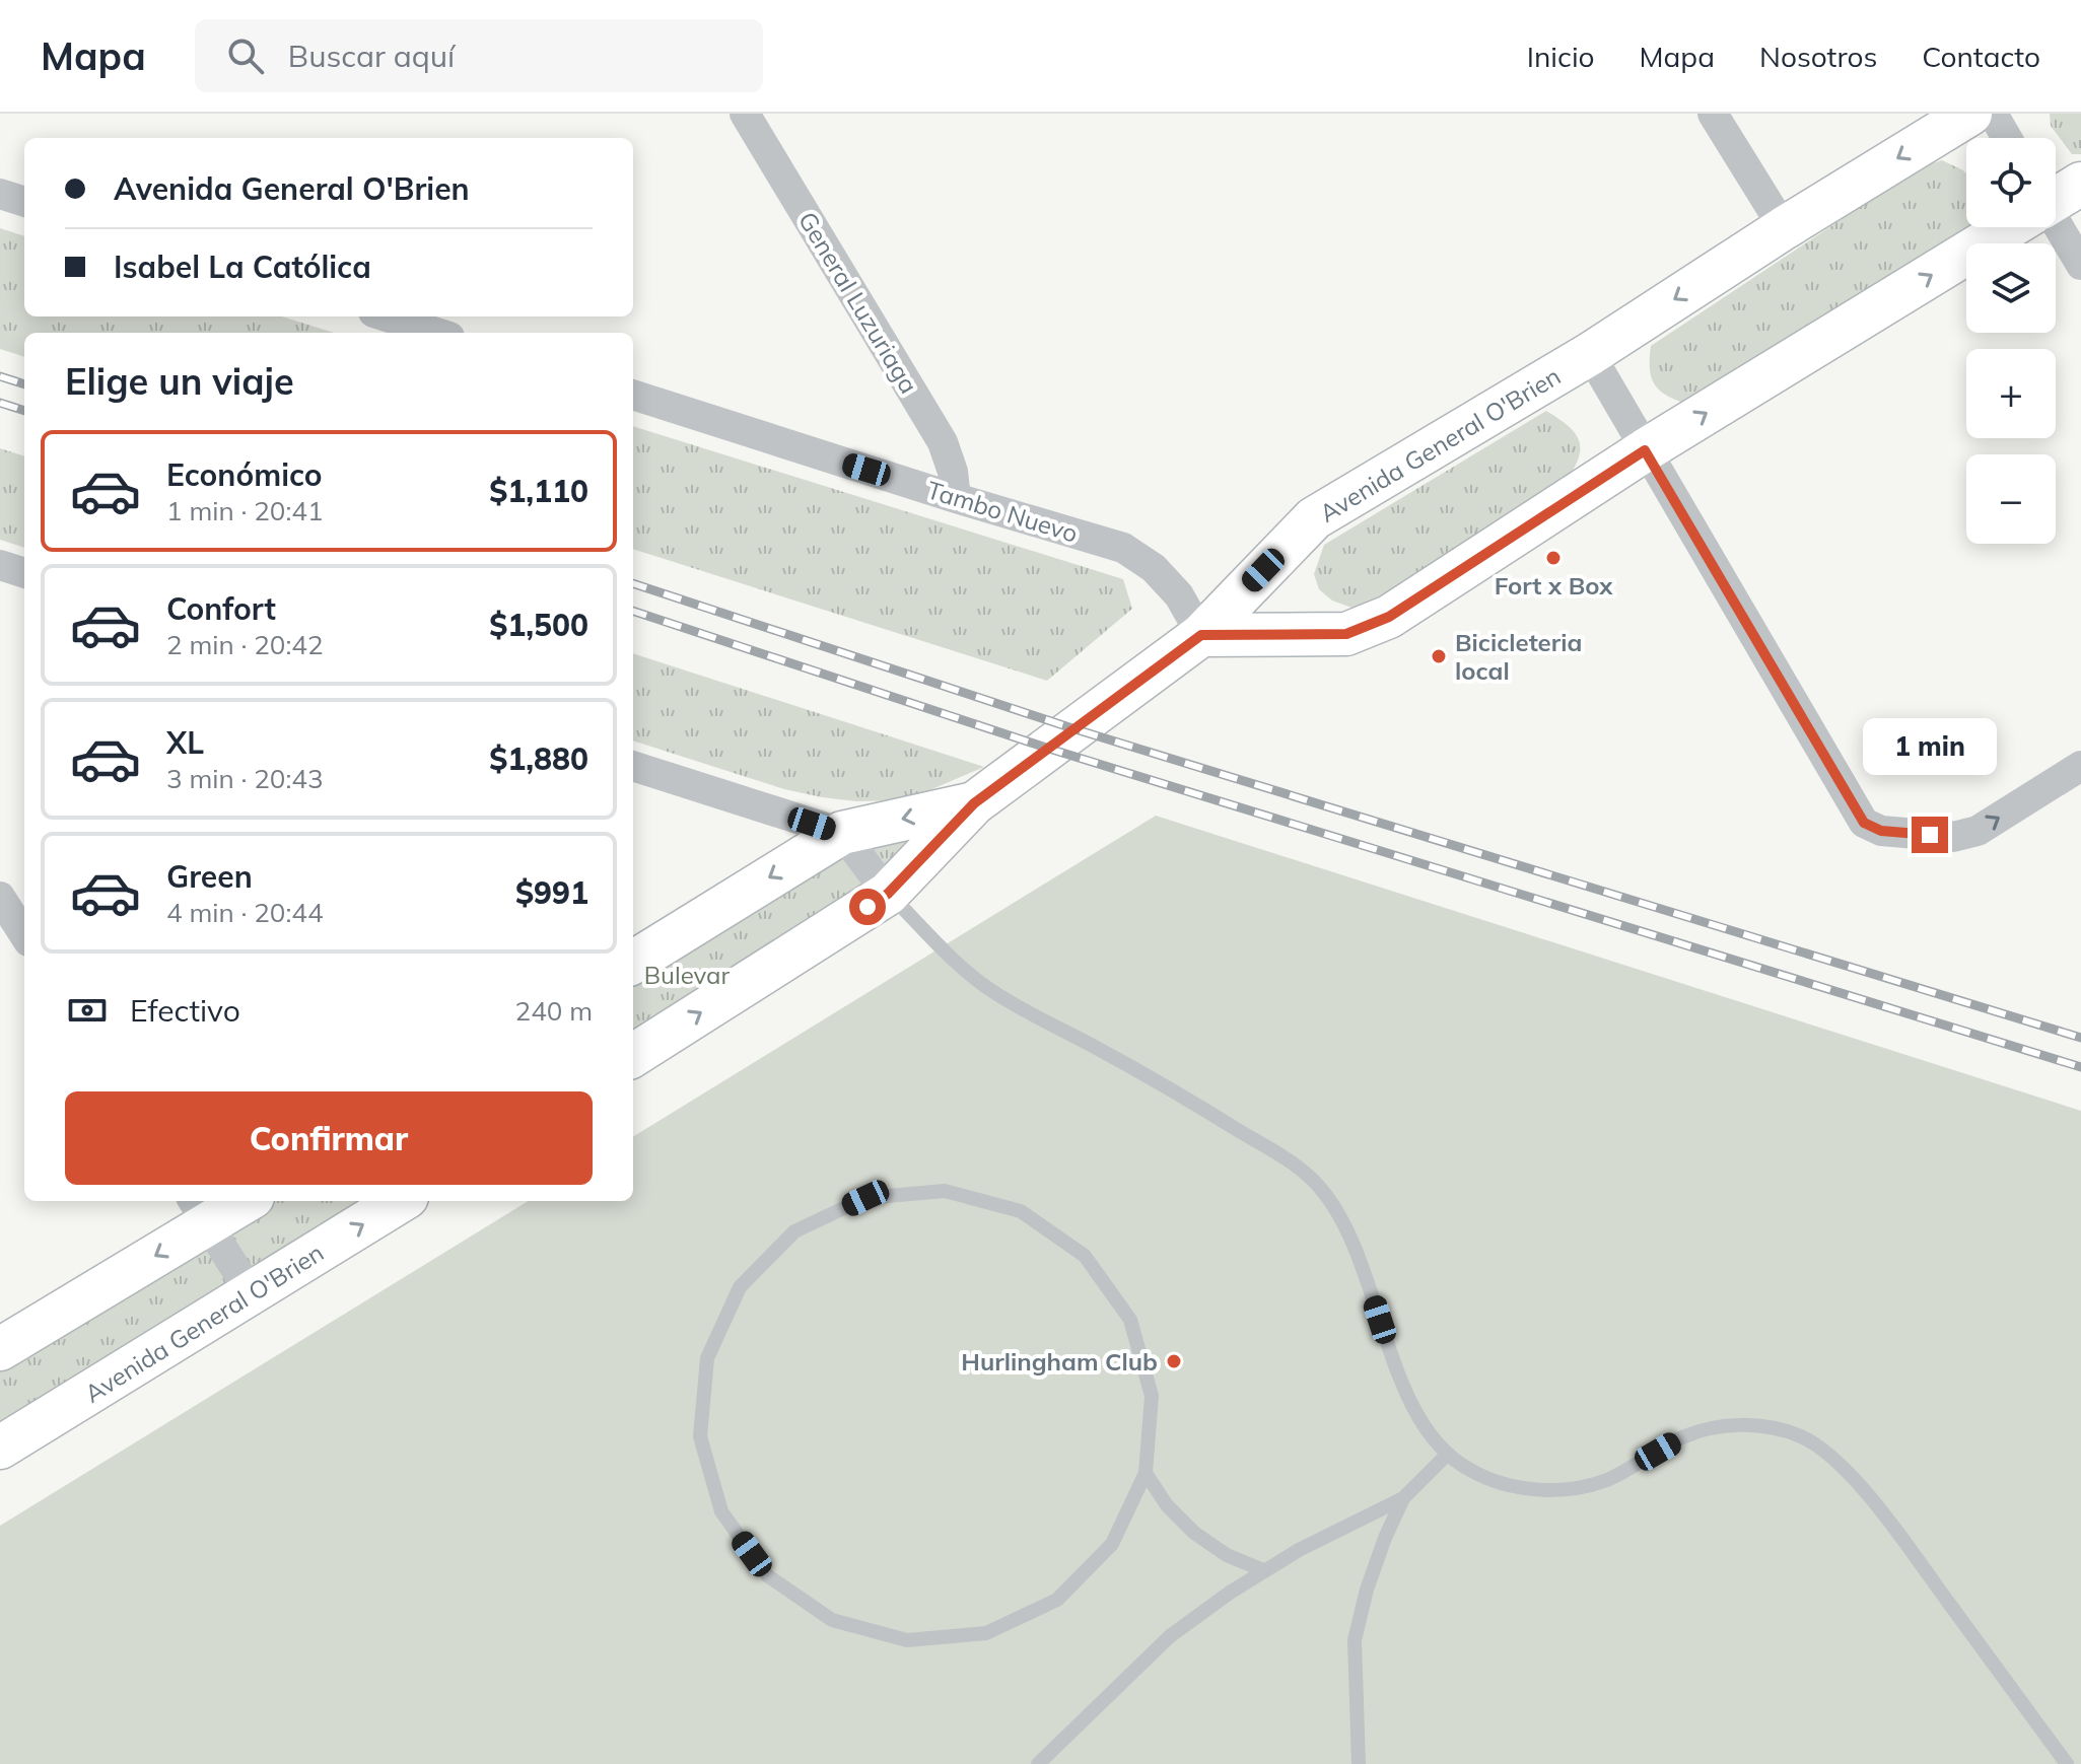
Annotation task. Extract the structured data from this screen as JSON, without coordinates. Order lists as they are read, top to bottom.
{
  "streets": {
    "main road": ["Avenida General O'Brien"],
    "street": ["General Luzuriaga", "Tambo Nuevo"]
  },
  "crossings": [
    ["General Luzuriaga", "Tambo Nuevo"],
    ["Avenida General O'Brien", "Tambo Nuevo"]
  ],
  "parks": ["Bulevar"],
  "places": ["Fort x Box", "Bicicleteria local", "Hurlingham Club"],
  "page": {
    "header": "Mapa",
    "search": "Buscar aquí",
    "nav": [
      "Inicio",
      "Mapa",
      "Nosotros",
      "Contacto"
    ],
    "map_buttons": ["+", "−"],
    "banner": ["Avenida General O'Brien", "Isabel La Católica"],
    "heading": "Elige un viaje",
    "list": [
      {
        "name": "Económico",
        "note": "1 min · 20:41",
        "value": "$1,110"
      },
      {
        "name": "Confort",
        "note": "2 min · 20:42",
        "value": "$1,500"
      },
      {
        "name": "XL",
        "note": "3 min · 20:43",
        "value": "$1,880"
      },
      {
        "name": "Green",
        "note": "4 min · 20:44",
        "value": "$991"
      }
    ],
    "bubble": "1 min",
    "pay": ["Efectivo", "240 m"],
    "buttons": "Confirmar"
  }
}
